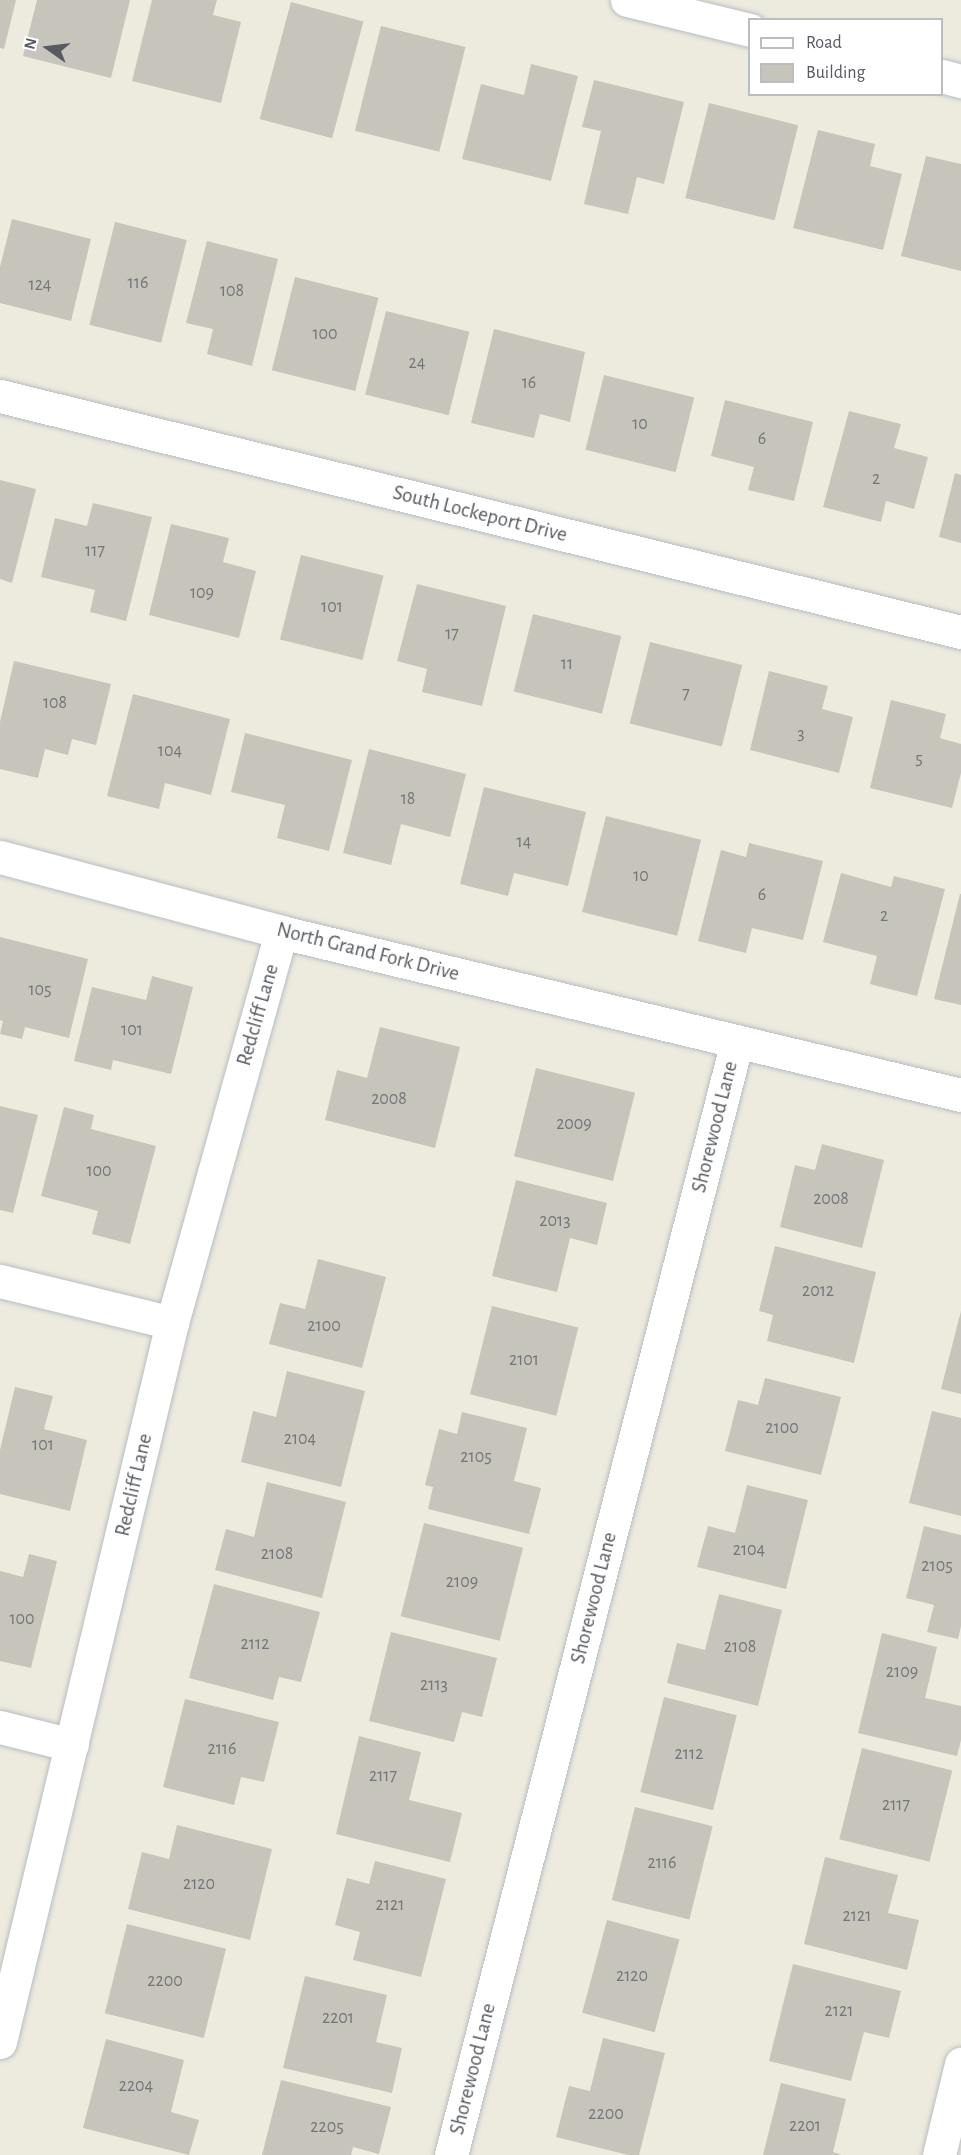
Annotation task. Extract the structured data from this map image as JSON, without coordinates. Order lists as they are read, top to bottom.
{
  "streets": {
    "street": [
      "South Lockeport Drive",
      "North Grand Fork Drive",
      "Redcliff Lane",
      "Shorewood Lane"
    ]
  },
  "crossings": [
    ["North Grand Fork Drive", "Redcliff Lane"],
    ["North Grand Fork Drive", "Shorewood Lane"]
  ],
  "house_numbers": [
    "116",
    "124",
    "108",
    "100",
    "24",
    "16",
    "10",
    "6",
    "2",
    "117",
    "109",
    "101",
    "17",
    "11",
    "7",
    "108",
    "3",
    "104",
    "5",
    "18",
    "14",
    "10",
    "6",
    "2",
    "105",
    "101",
    "2008",
    "2009",
    "100",
    "2008",
    "2013",
    "2012",
    "2100",
    "2101",
    "2100",
    "2104",
    "101",
    "2105",
    "2104",
    "2108",
    "2105",
    "2109",
    "100",
    "2112",
    "2108",
    "2109",
    "2113",
    "2116",
    "2112",
    "2117",
    "2117",
    "2116",
    "2120",
    "2121",
    "2121",
    "2120",
    "2200",
    "2121",
    "2201",
    "2204",
    "2200",
    "2201",
    "2205"
  ],
  "legend": ["Road", "Building"],
  "north": "left"
}
